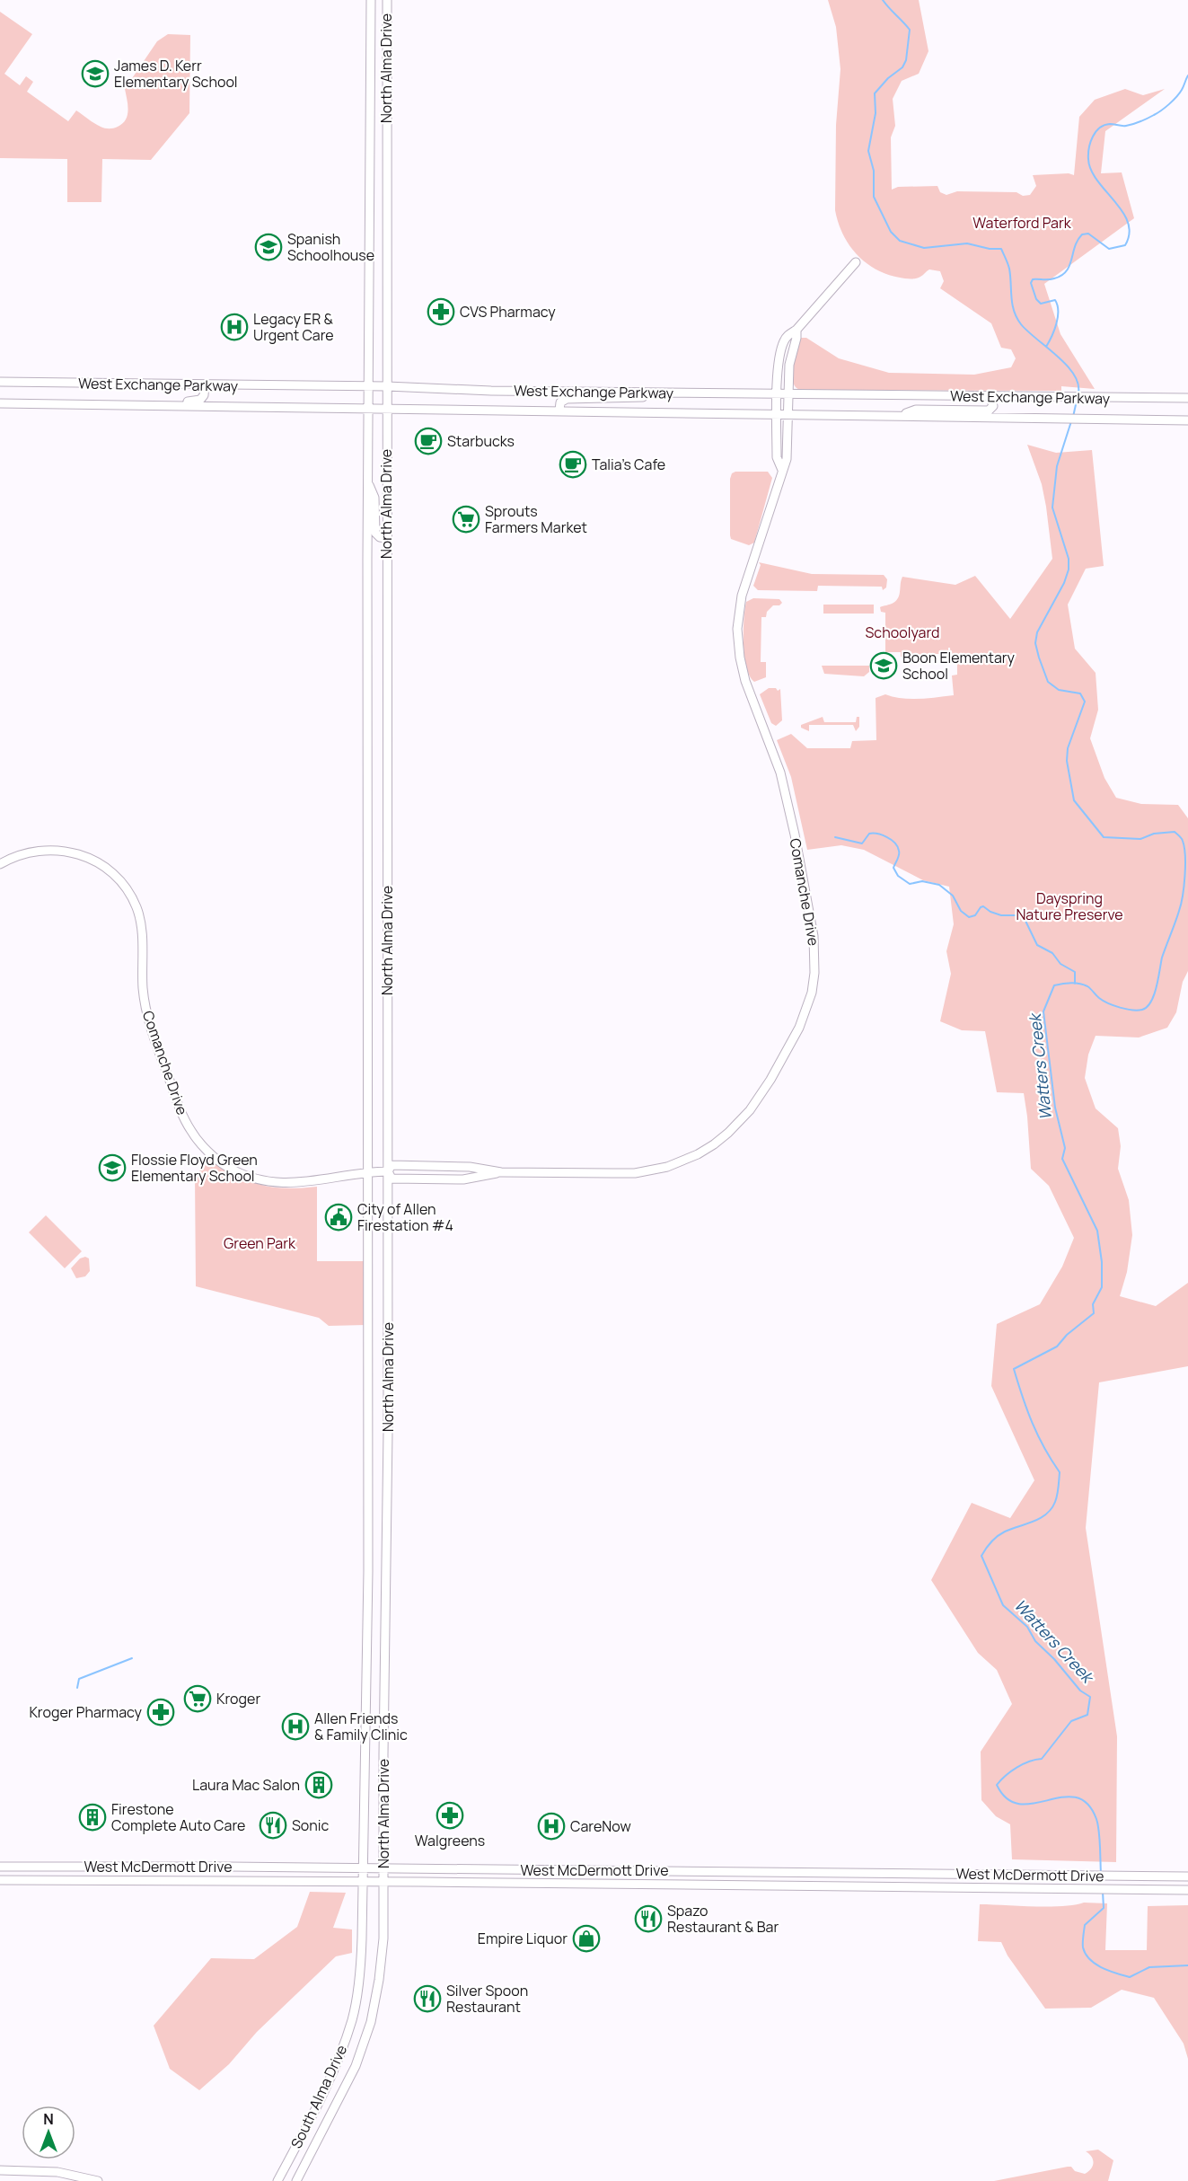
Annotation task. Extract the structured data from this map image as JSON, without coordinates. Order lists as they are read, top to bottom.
{
  "streets": {
    "main road": [
      "North Alma Drive",
      "West Exchange Parkway",
      "Comanche Drive",
      "West McDermott Drive",
      "South Alma Drive"
    ]
  },
  "crossings": [
    ["North Alma Drive", "West Exchange Parkway"],
    ["North Alma Drive", "Comanche Drive"],
    ["North Alma Drive", "West McDermott Drive"],
    ["North Alma Drive", "South Alma Drive"],
    ["West Exchange Parkway", "Comanche Drive"],
    ["West McDermott Drive", "South Alma Drive"]
  ],
  "water": ["Watters Creek"],
  "parks": [
    "Waterford Park",
    "Schoolyard",
    "Dayspring Nature Preserve",
    "Green Park"
  ],
  "places": {
    "school or university": [
      "James D. Kerr Elementary School",
      "Spanish Schoolhouse",
      "Boon Elementary School",
      "Flossie Floyd Green Elementary School"
    ],
    "pharmacy": ["CVS Pharmacy", "Kroger Pharmacy", "Walgreens"],
    "hospital": ["Legacy ER & Urgent Care", "Allen Friends & Family Clinic", "CareNow"],
    "cafe": ["Starbucks", "Talia's Cafe"],
    "supermarket": ["Sprouts Farmers Market", "Kroger"],
    "public building": ["City of Allen Firestation #4"],
    "building": ["Laura Mac Salon", "Firestone Complete Auto Care"],
    "restaurant": ["Sonic", "Spazo Restaurant & Bar", "Silver Spoon Restaurant"],
    "shop": ["Empire Liquor"]
  },
  "north": "top"
}
